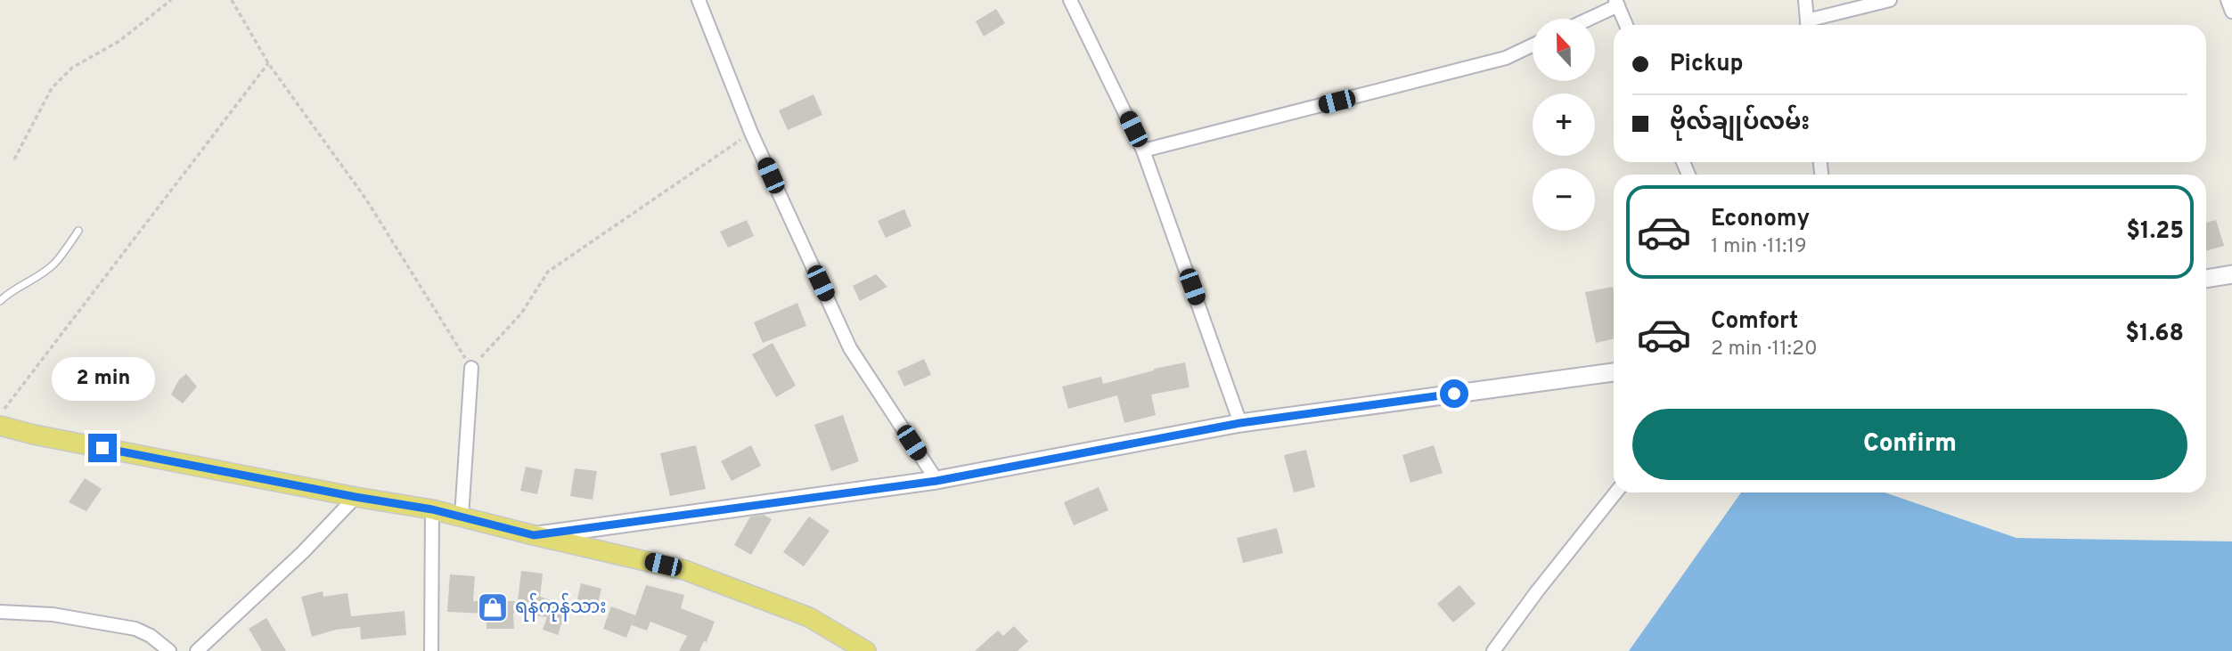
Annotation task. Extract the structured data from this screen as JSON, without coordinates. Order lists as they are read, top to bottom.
{
  "places": {
    "shop": ["ရန်ကုန်သား"]
  },
  "north": "top",
  "page": {
    "map_buttons": ["+", "−"],
    "banner": ["Pickup", "ဗိုလ်ချုပ်လမ်း"],
    "list": [
      {
        "name": "Economy",
        "note": "1 min · 11:19",
        "value": "$1.25"
      },
      {
        "name": "Comfort",
        "note": "2 min · 11:20",
        "value": "$1.68"
      }
    ],
    "bubble": "2 min",
    "buttons": "Confirm"
  }
}
